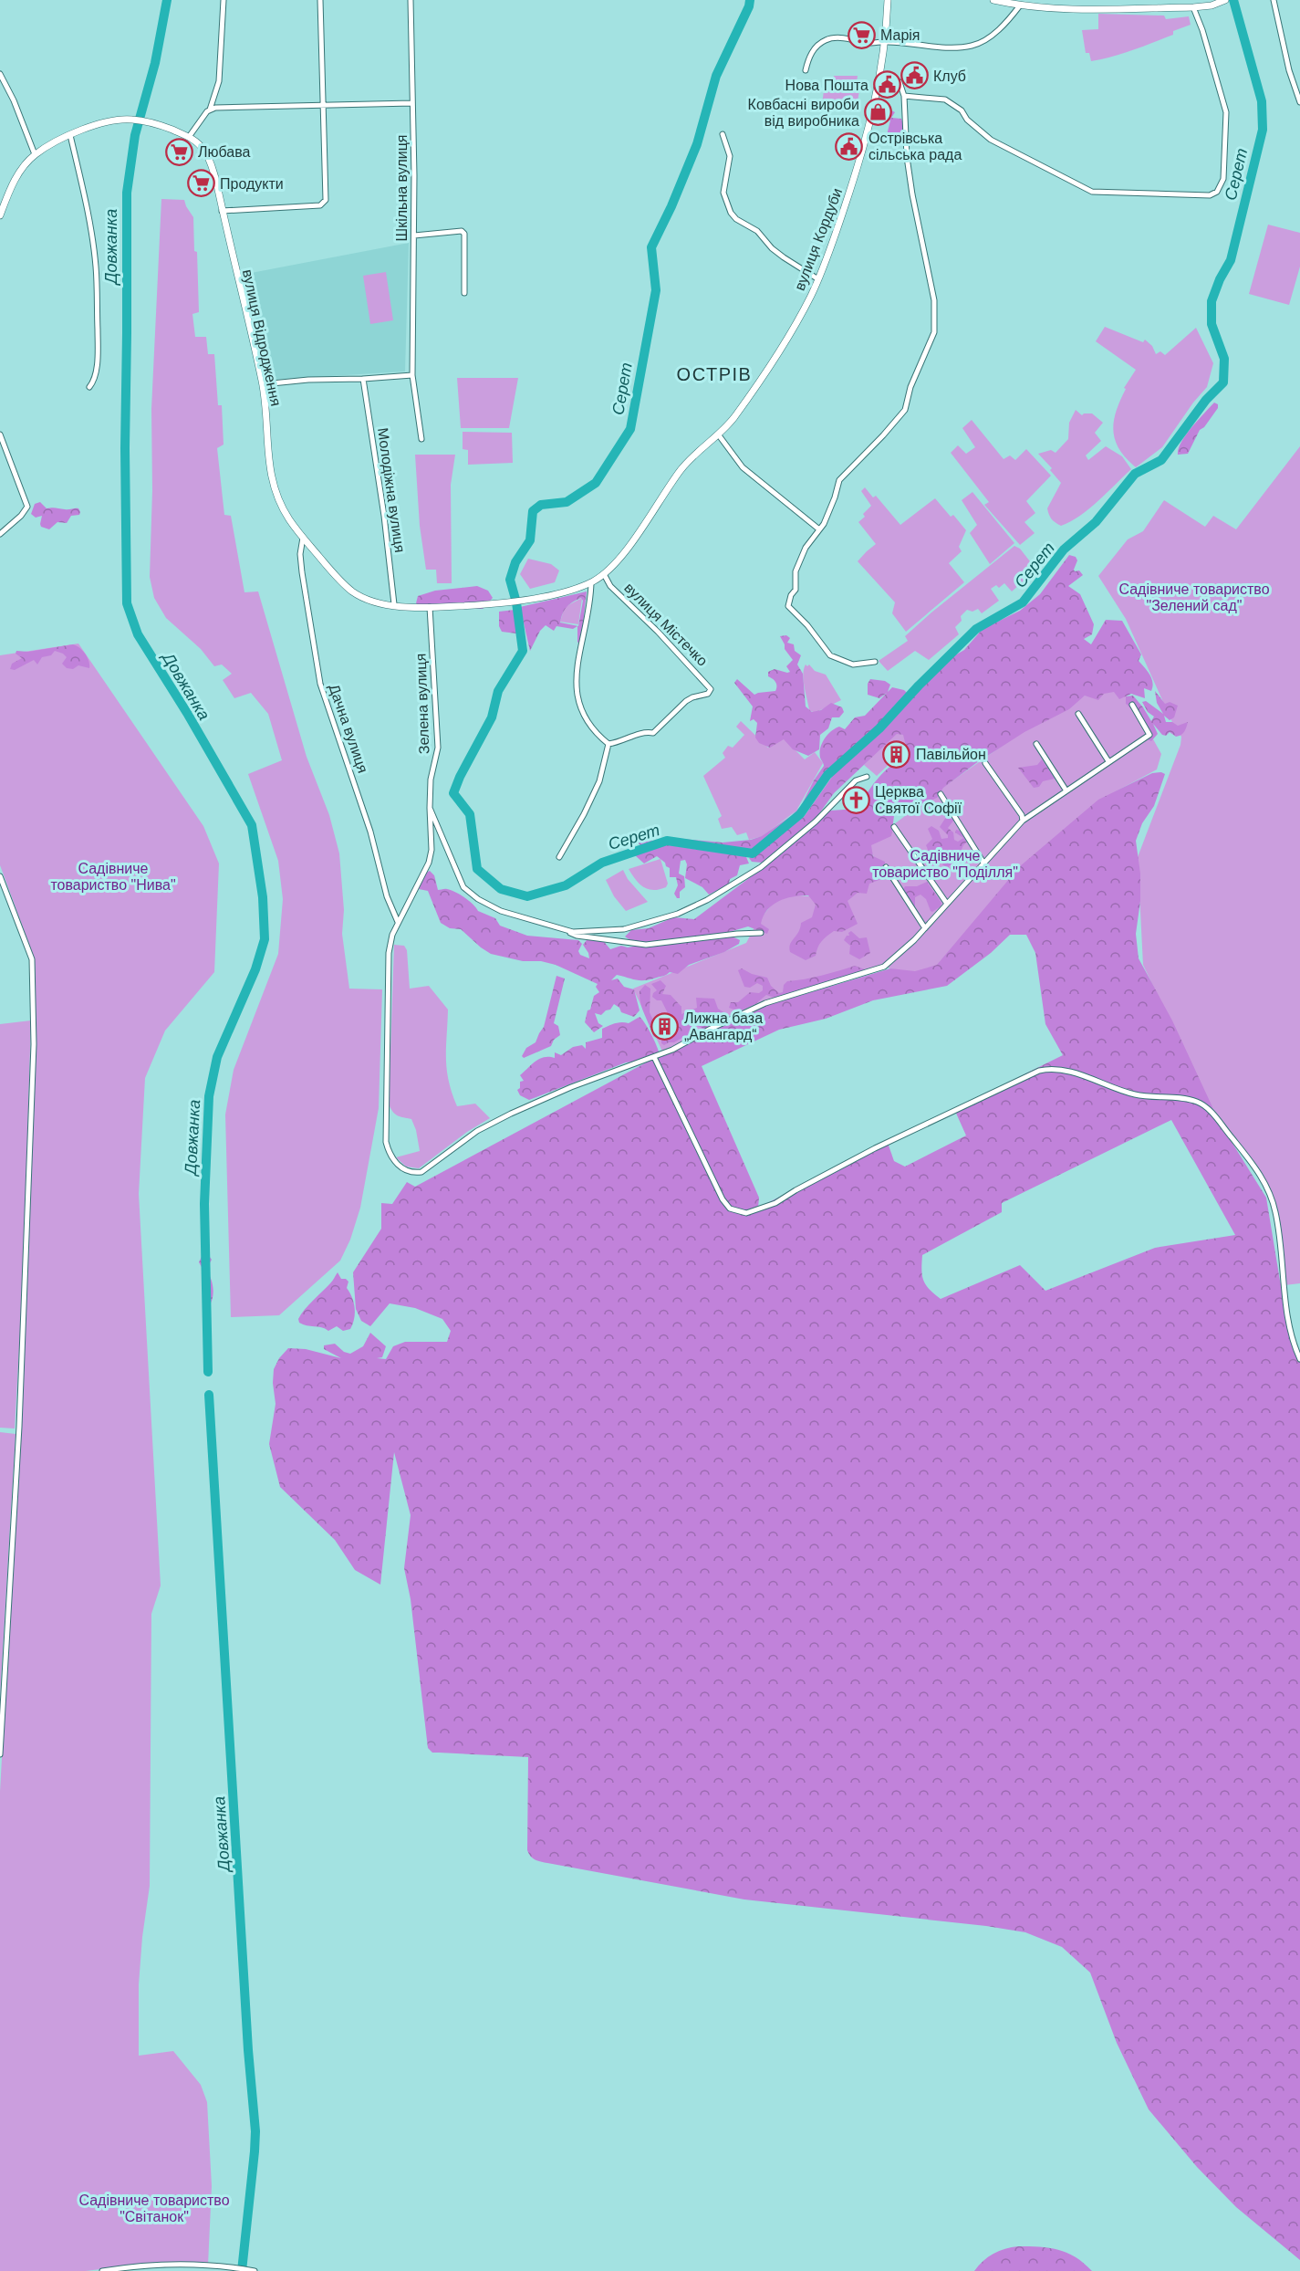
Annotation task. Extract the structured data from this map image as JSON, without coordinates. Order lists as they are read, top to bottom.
{
  "streets": {
    "street": [
      "Шкільна вулиця",
      "вулиця Кордуби",
      "вулиця Відродження",
      "Молодіжна вулиця",
      "вулиця Містечко",
      "Зелена вулиця",
      "Дачна вулиця"
    ]
  },
  "crossings": [
    ["вулиця Кордуби", "вулиця Відродження"],
    ["вулиця Кордуби", "вулиця Містечко"],
    ["вулиця Відродження", "Молодіжна вулиця"],
    ["вулиця Відродження", "Зелена вулиця"],
    ["вулиця Відродження", "Дачна вулиця"]
  ],
  "districts": ["ОСТРІВ"],
  "water": ["Серет", "Довжанка"],
  "parks": [
    "Садівниче товариство \"Зелений сад\"",
    "Садівниче товариство \"Поділля\"",
    "Садівниче товариство \"Нива\"",
    "Садівниче товариство \"Світанок\""
  ],
  "places": {
    "supermarket": ["Марія", "Любава", "Продукти"],
    "public building": ["Клуб", "Нова Пошта", "Острівська сільська рада"],
    "shop": ["Ковбасні вироби від виробника"],
    "building": ["Павільйон", "Лижна база „Авангард“"],
    "church": ["Церква Святої Софії"]
  }
}
